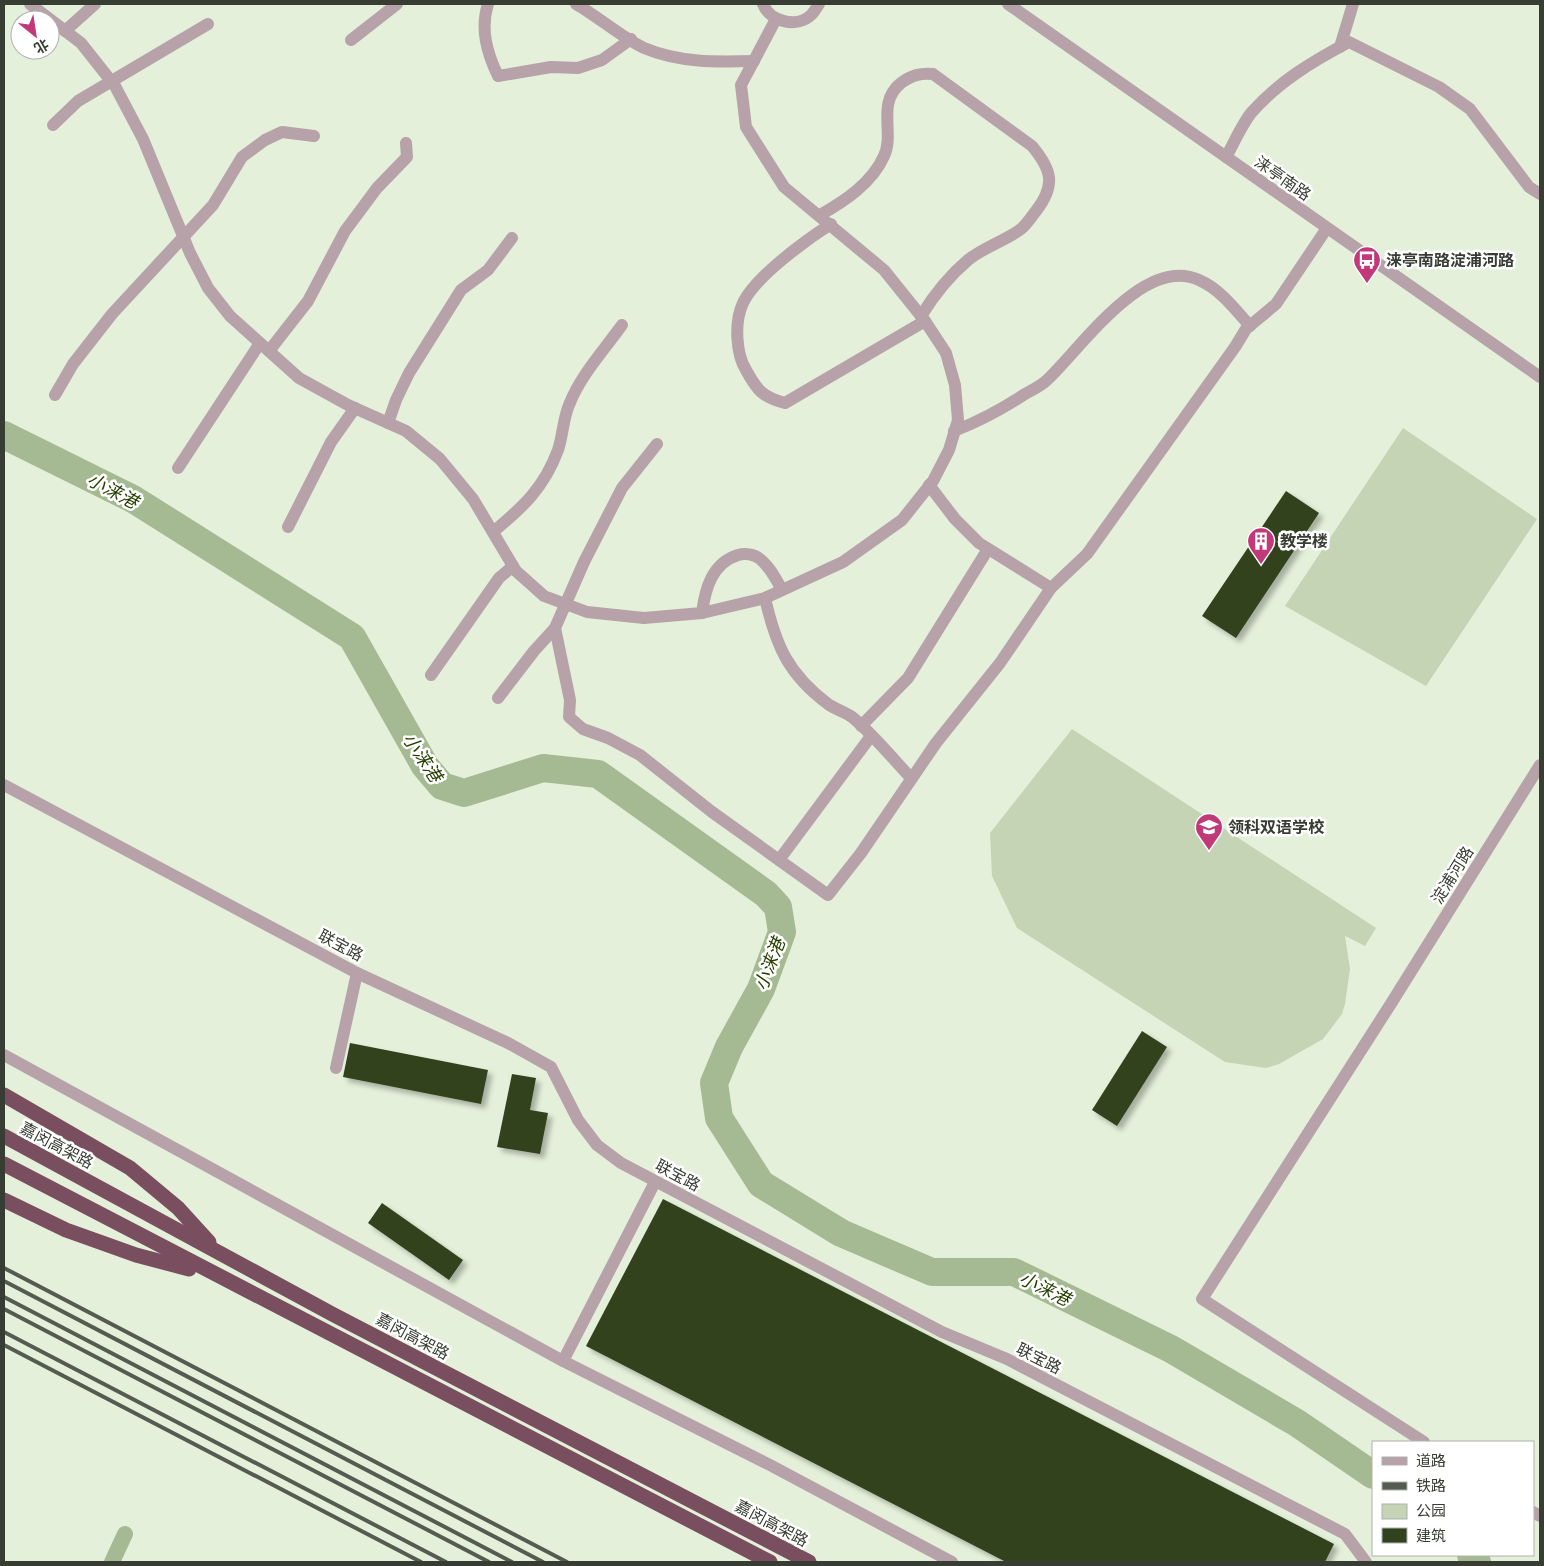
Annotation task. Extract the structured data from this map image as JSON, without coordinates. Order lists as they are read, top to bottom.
{
  "streets": {
    "highway": ["嘉闵高架路"],
    "street": ["涞亭南路", "淀浦河路", "联宝路"]
  },
  "water": ["小涞港"],
  "places": {
    "bus stop": ["涞亭南路淀浦河路"],
    "building": ["教学楼"],
    "school or university": ["领科双语学校"]
  },
  "legend": [
    "道路",
    "铁路",
    "公园",
    "建筑"
  ],
  "north": "bottom right"
}
